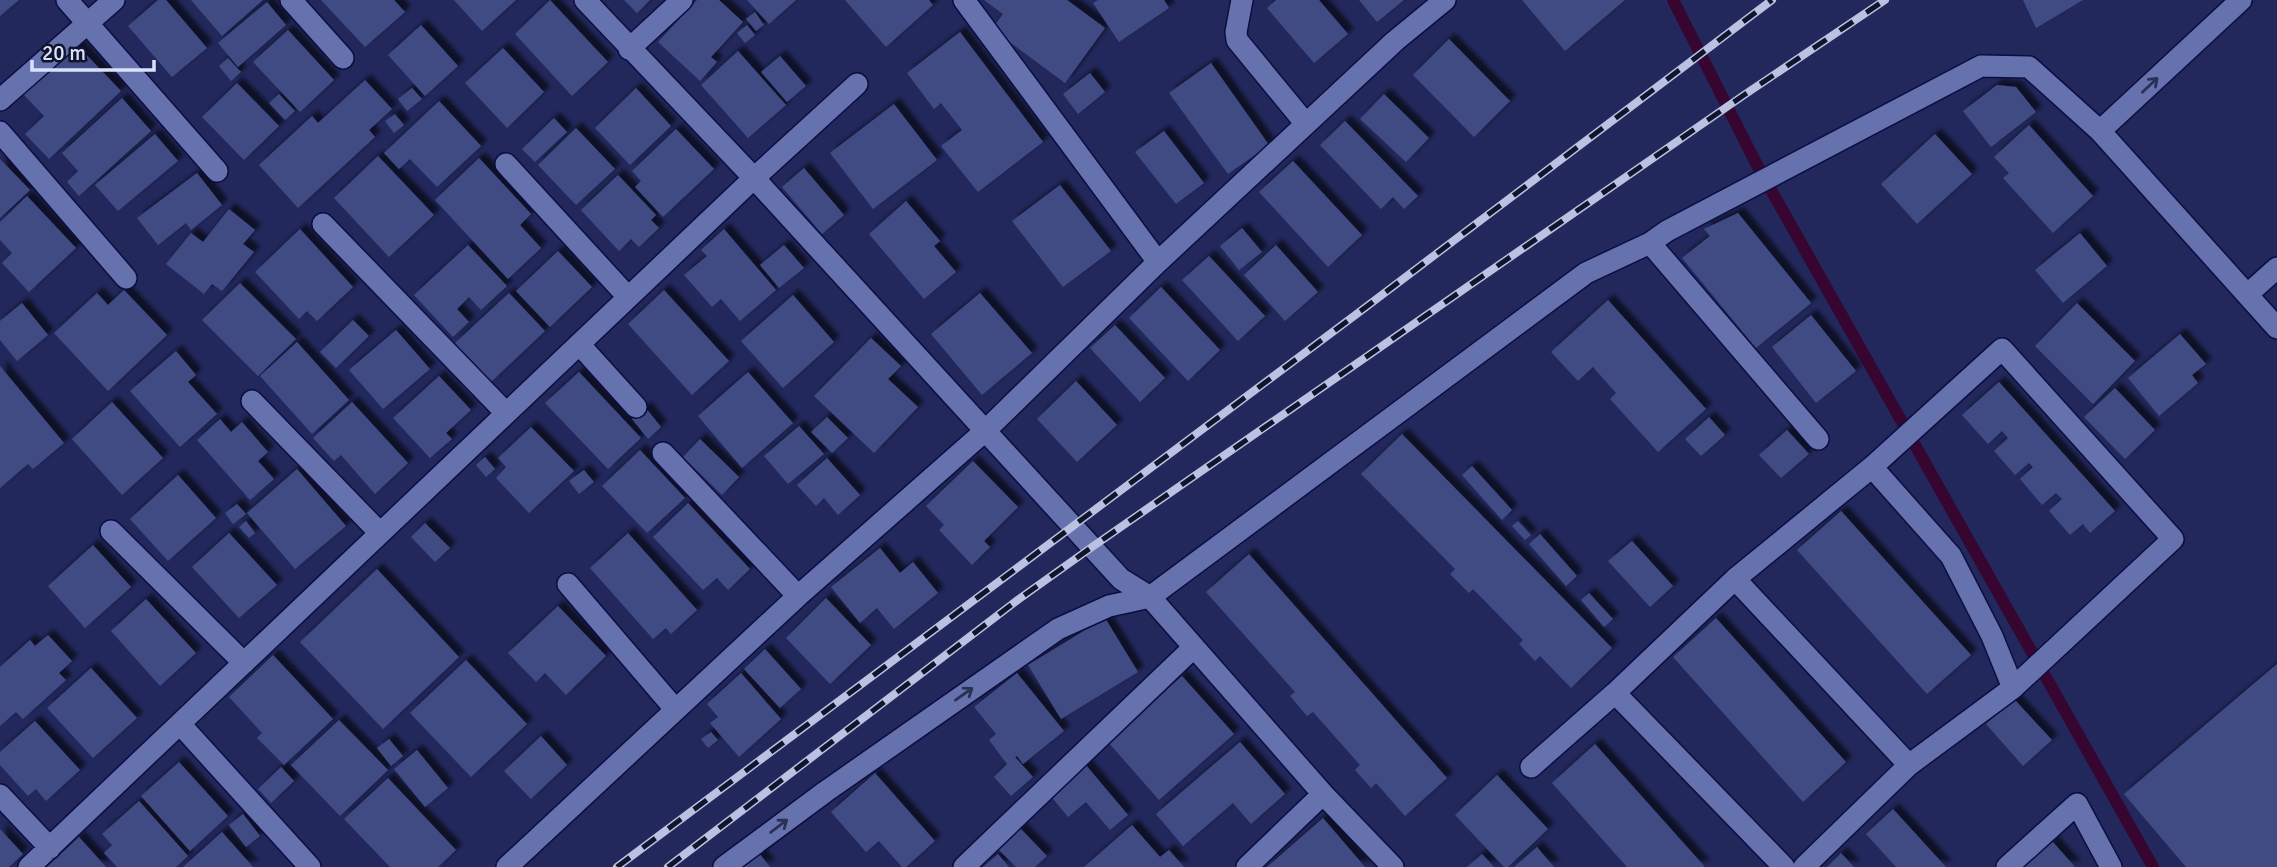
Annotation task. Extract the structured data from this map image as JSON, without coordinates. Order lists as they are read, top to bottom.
{
  "scale_bar": "20 m"
}
